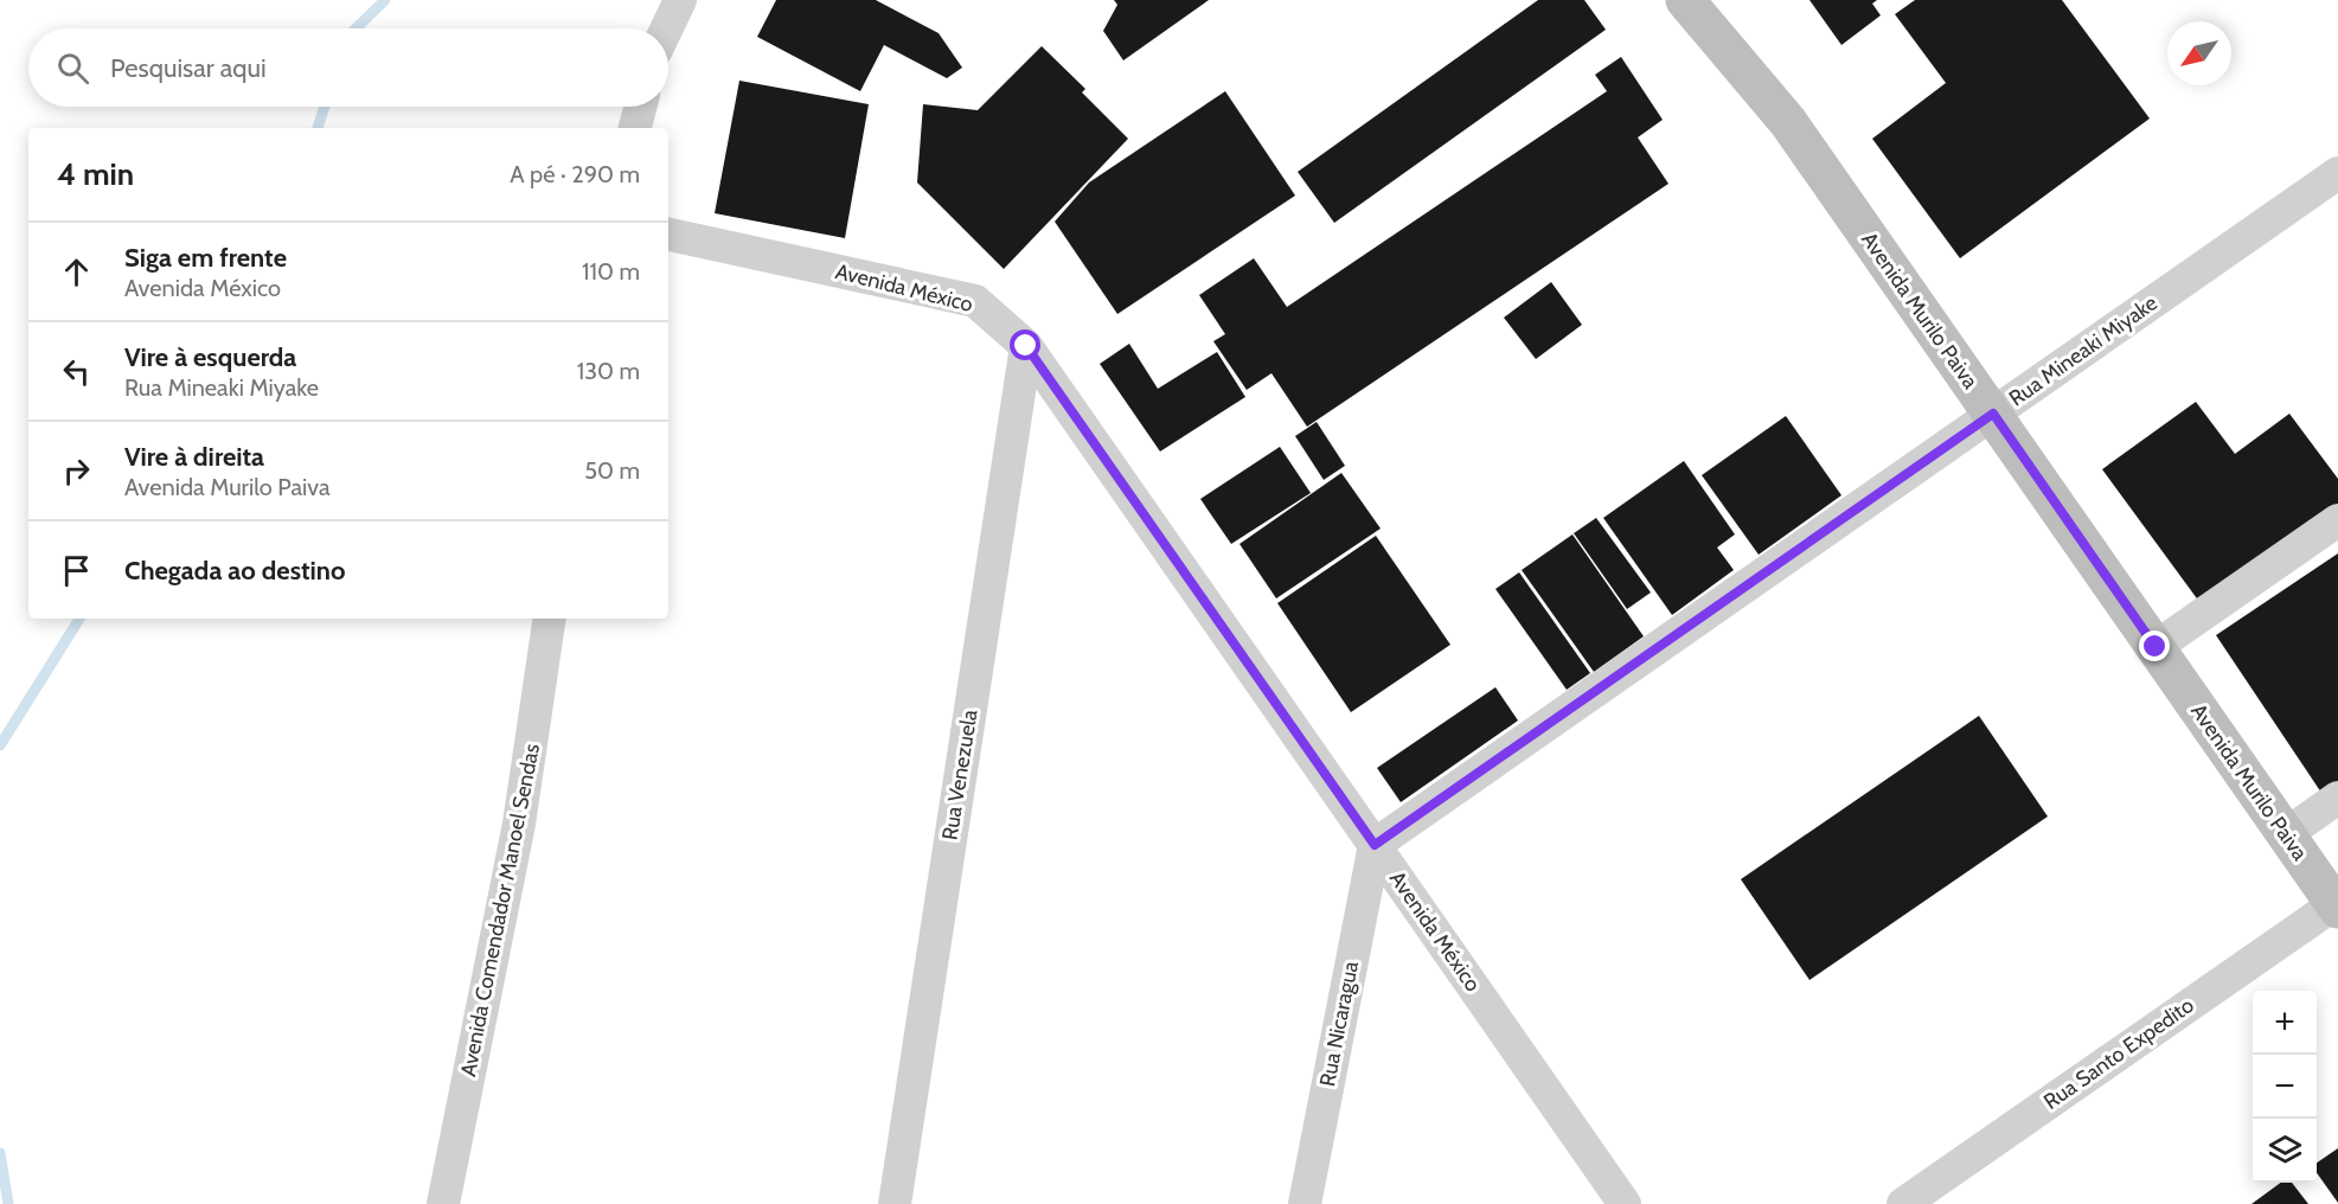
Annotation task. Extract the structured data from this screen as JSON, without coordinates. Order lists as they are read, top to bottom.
{
  "streets": {
    "street": [
      "Avenida México",
      "Avenida Murilo Paiva",
      "Rua Mineaki Miyake",
      "Rua Venezuela",
      "Avenida Comendador Manoel Sendas",
      "Rua Nicaragua",
      "Rua Santo Expedito"
    ]
  },
  "crossings": [
    ["Avenida México", "Rua Mineaki Miyake"],
    ["Avenida México", "Rua Venezuela"],
    ["Avenida México", "Rua Nicaragua"],
    ["Avenida Murilo Paiva", "Rua Mineaki Miyake"],
    ["Avenida Murilo Paiva", "Rua Santo Expedito"],
    ["Rua Mineaki Miyake", "Rua Nicaragua"]
  ],
  "north": "bottom left",
  "page": {
    "search": "Pesquisar aqui",
    "heading": ["4 min", "A pé · 290 m"],
    "list": [
      ["Siga em frente", "Avenida México", "110 m"],
      ["Vire à esquerda", "Rua Mineaki Miyake", "130 m"],
      ["Vire à direita", "Avenida Murilo Paiva", "50 m"],
      "Chegada ao destino"
    ],
    "map_buttons": ["+", "−"]
  }
}
